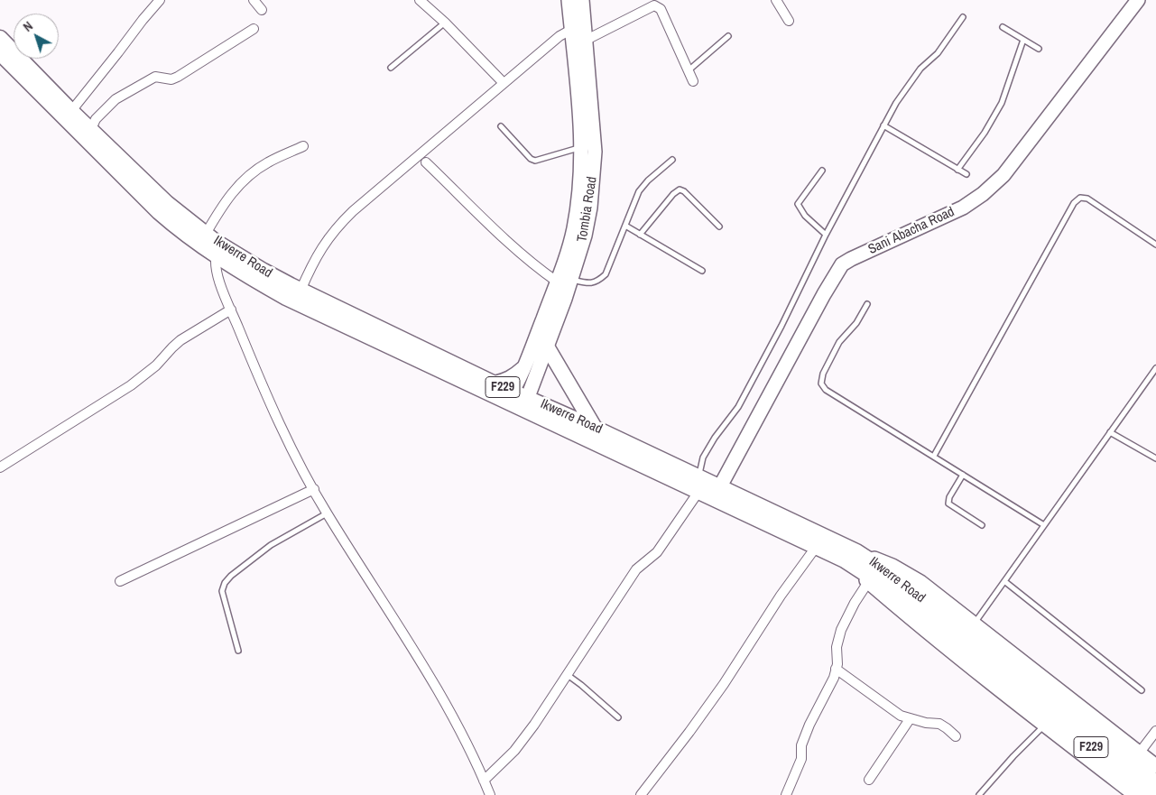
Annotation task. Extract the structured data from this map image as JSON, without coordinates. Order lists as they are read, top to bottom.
{
  "streets": {
    "main road": ["Ikwerre Road", "F229"],
    "street": ["Tombia Road", "Sani Abacha Road"]
  },
  "crossings": [
    ["Tombia Road", "Ikwerre Road"],
    ["Sani Abacha Road", "Ikwerre Road"]
  ],
  "north": "top left"
}
